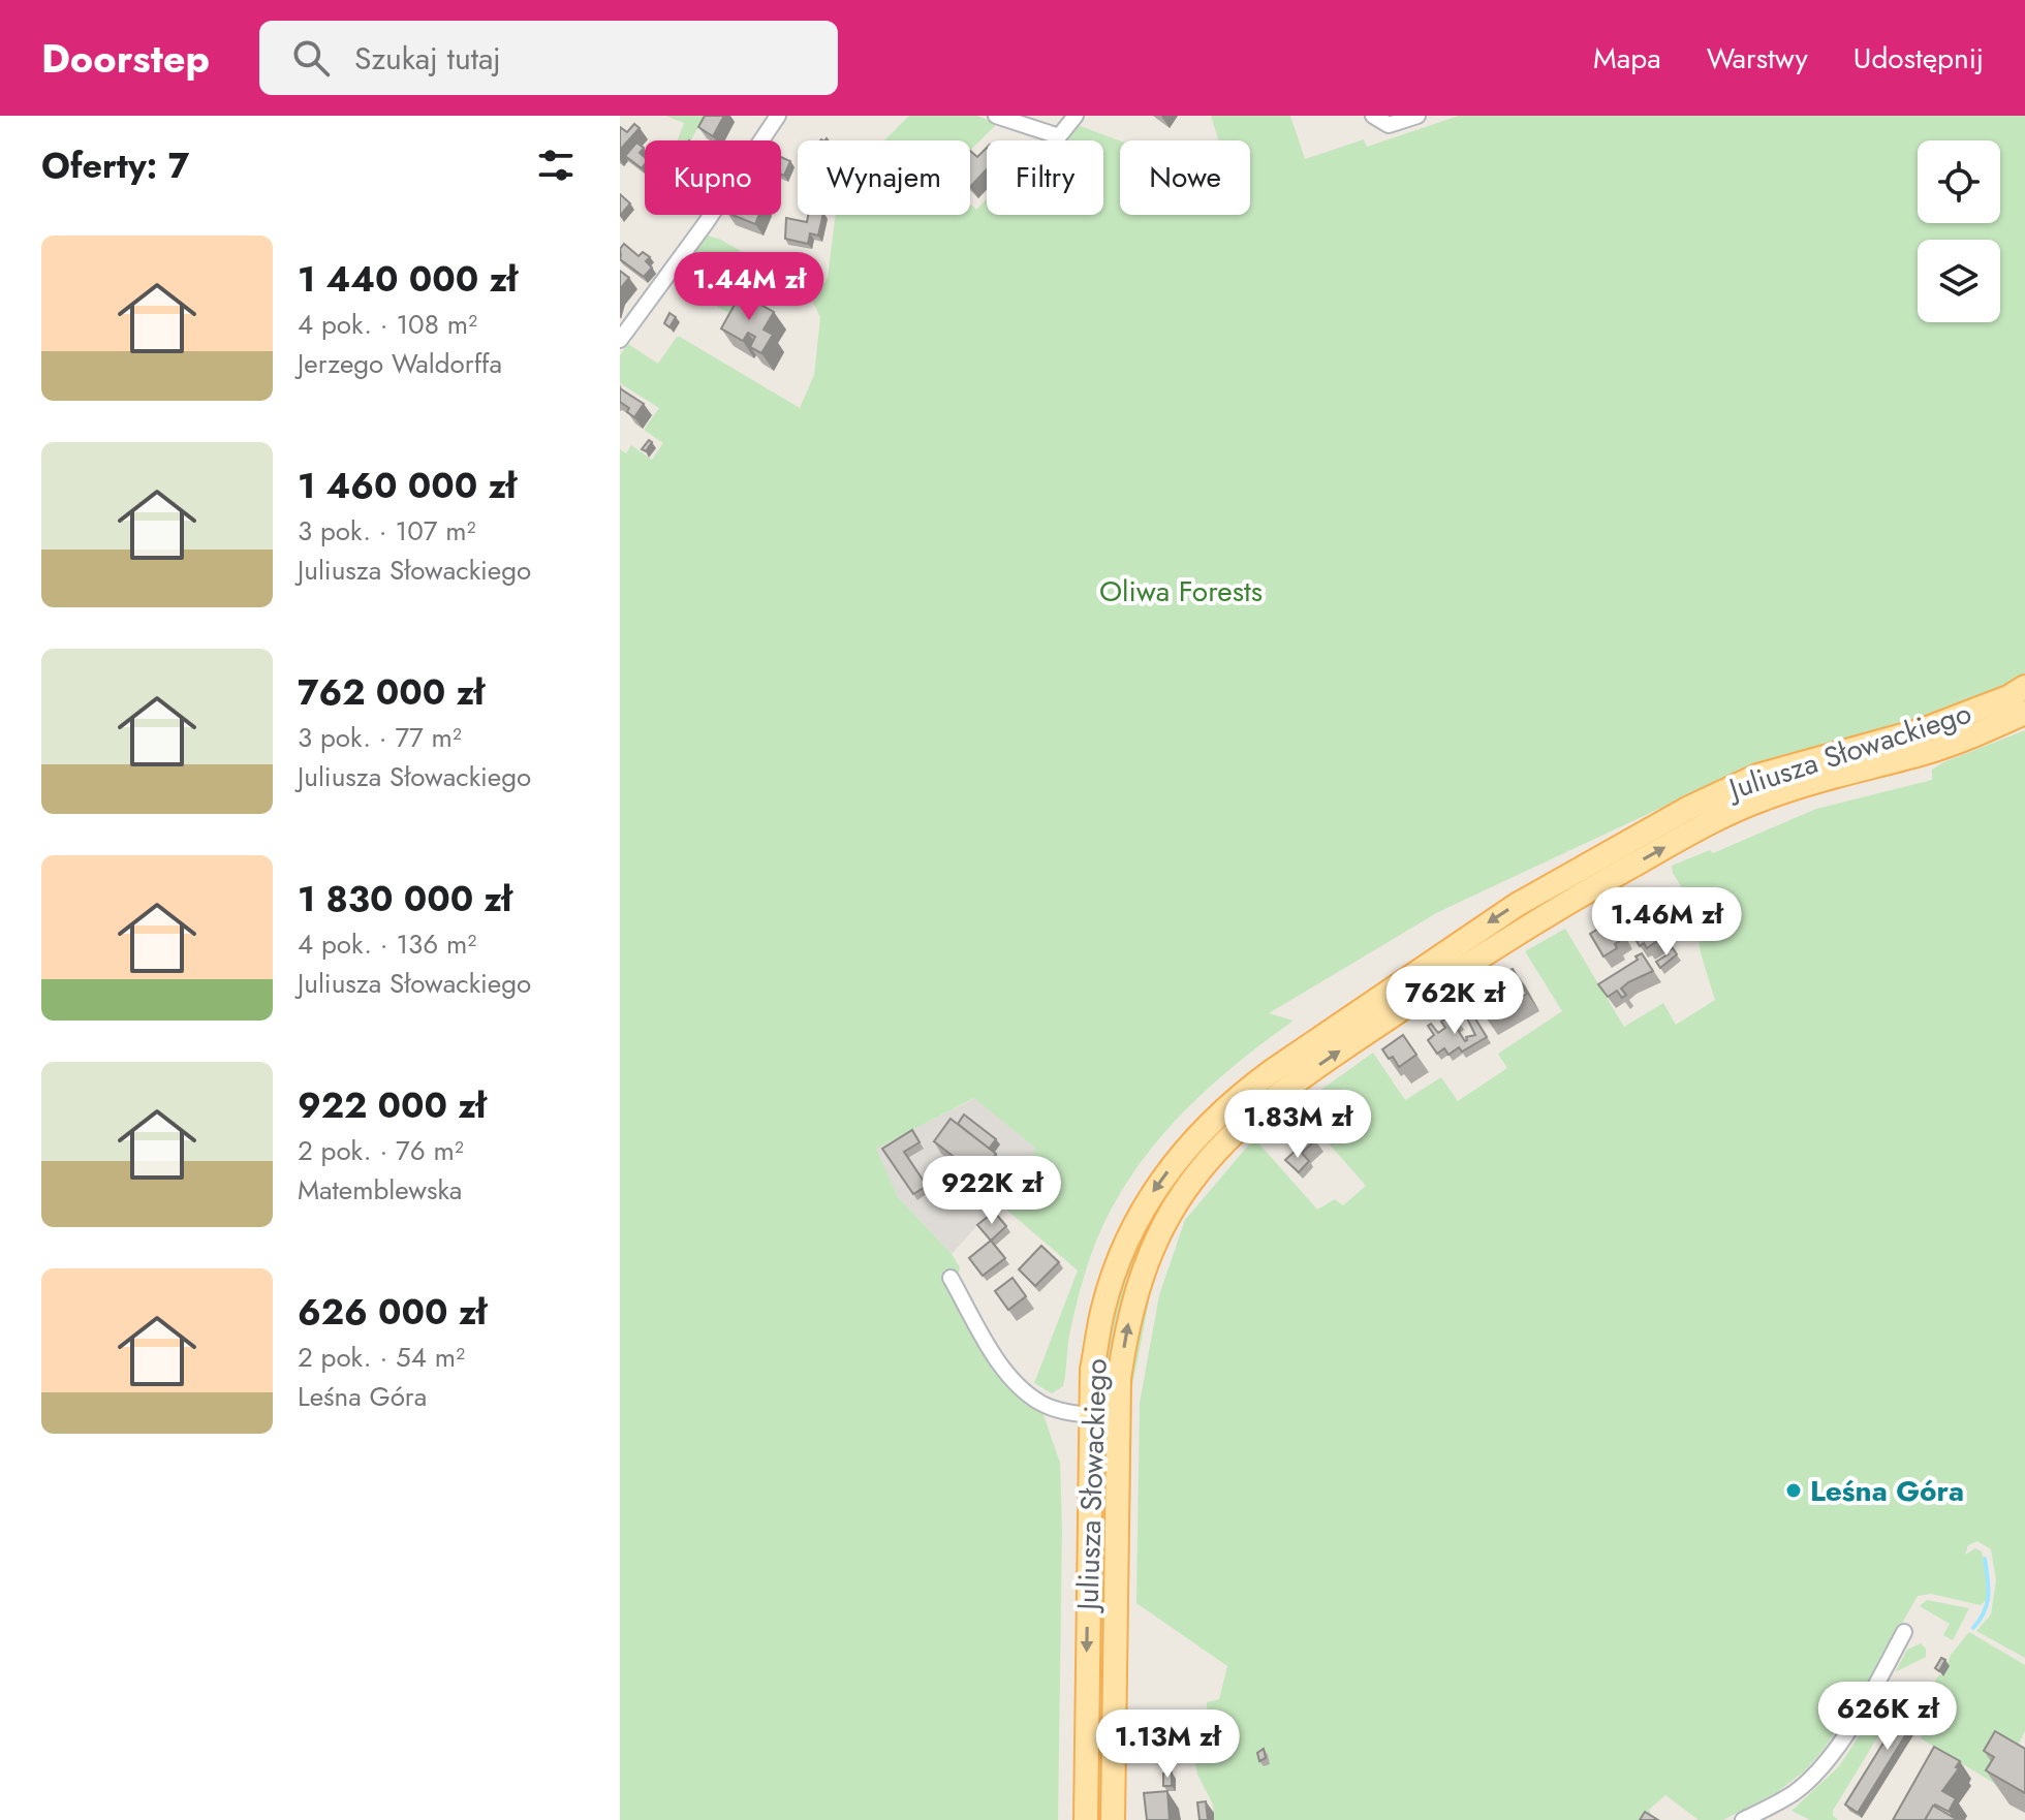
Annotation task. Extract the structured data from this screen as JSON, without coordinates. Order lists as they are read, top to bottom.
{
  "streets": {
    "main road": ["Juliusza Słowackiego"]
  },
  "parks": ["Oliwa Forests"],
  "places": ["Leśna Góra"],
  "page": {
    "header": "Doorstep",
    "search": "Szukaj tutaj",
    "nav": ["Mapa", "Warstwy", "Udostępnij"],
    "heading": "Oferty: 7",
    "chip": [
      "Kupno",
      "Wynajem",
      "Filtry",
      "Nowe"
    ],
    "list": [
      {
        "name": "1 440 000 zł",
        "note": "4 pok. · 108 m² · Jerzego Waldorffa"
      },
      {
        "name": "1 460 000 zł",
        "note": "3 pok. · 107 m² · Juliusza Słowackiego"
      },
      {
        "name": "762 000 zł",
        "note": "3 pok. · 77 m² · Juliusza Słowackiego"
      },
      {
        "name": "1 830 000 zł",
        "note": "4 pok. · 136 m² · Juliusza Słowackiego"
      },
      {
        "name": "922 000 zł",
        "note": "2 pok. · 76 m² · Matemblewska"
      },
      {
        "name": "626 000 zł",
        "note": "2 pok. · 54 m² · Leśna Góra"
      }
    ],
    "price": [
      "1.44M zł",
      "1.46M zł",
      "762K zł",
      "1.83M zł",
      "922K zł",
      "626K zł",
      "1.13M zł"
    ]
  }
}
